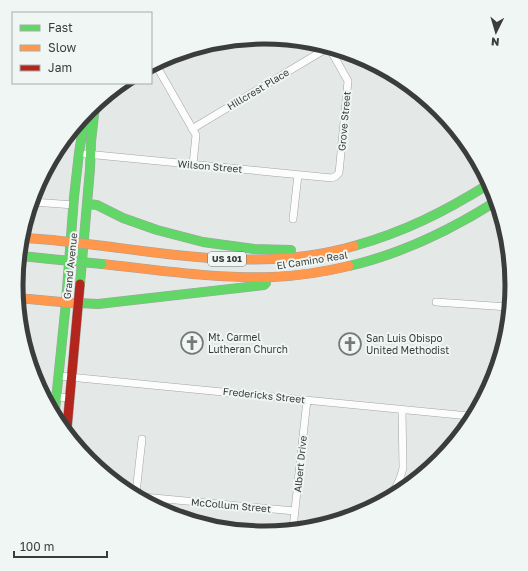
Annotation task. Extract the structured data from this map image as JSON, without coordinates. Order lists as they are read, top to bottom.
{
  "streets": {
    "main road": ["US 101", "El Camino Real", "Grand Avenue"],
    "street": [
      "Hillcrest Place",
      "Grove Street",
      "Wilson Street",
      "Fredericks Street",
      "Albert Drive",
      "McCollum Street"
    ]
  },
  "crossings": [
    ["Grove Street", "Wilson Street"],
    ["Wilson Street", "Grand Avenue"],
    ["Grand Avenue", "Fredericks Street"],
    ["Fredericks Street", "Albert Drive"],
    ["Albert Drive", "McCollum Street"]
  ],
  "places": {
    "church": ["Mt. Carmel Lutheran Church", "San Luis Obispo United Methodist"]
  },
  "legend": ["Fast", "Slow", "Jam"],
  "scale_bar": "100 m",
  "north": "bottom"
}
